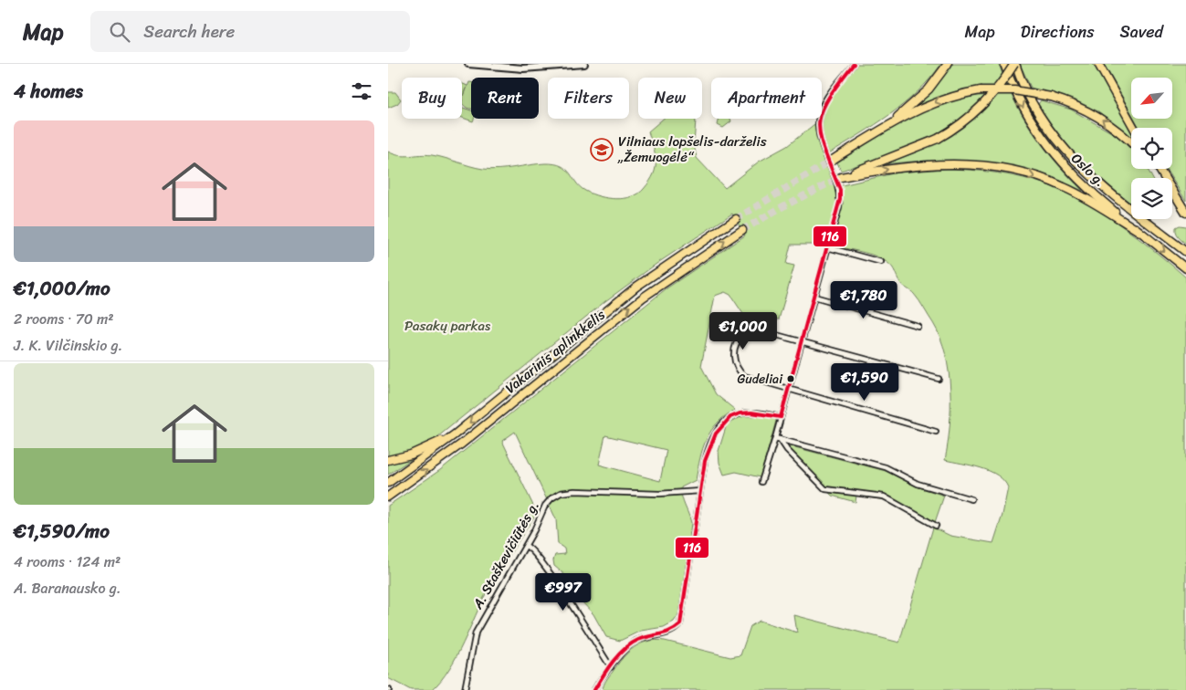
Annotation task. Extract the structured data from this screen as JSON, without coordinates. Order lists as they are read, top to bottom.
{
  "streets": {
    "highway": ["Oslo g.", "Vakarinis aplinkkelis"],
    "street": ["A. Staškevičiūtės g."]
  },
  "parks": ["Pasakų parkas"],
  "places": {
    "school or university": ["Vilniaus lopšelis-darželis „Žemuogėlė“"],
    "other": ["Gudeliai"]
  },
  "lines": ["transit line 116"],
  "north": "bottom left",
  "page": {
    "header": "Map",
    "search": "Search here",
    "nav": ["Map", "Directions", "Saved"],
    "heading": "4 homes",
    "chip": [
      "Buy",
      "Rent",
      "Filters",
      "New",
      "Apartment"
    ],
    "list": [
      {
        "name": "€1,000/mo",
        "note": "2 rooms · 70 m² · J. K. Vilčinskio g."
      },
      {
        "name": "€1,590/mo",
        "note": "4 rooms · 124 m² · A. Baranausko g."
      }
    ],
    "price": [
      "€1,780",
      "€1,000",
      "€1,590",
      "€997"
    ]
  }
}
